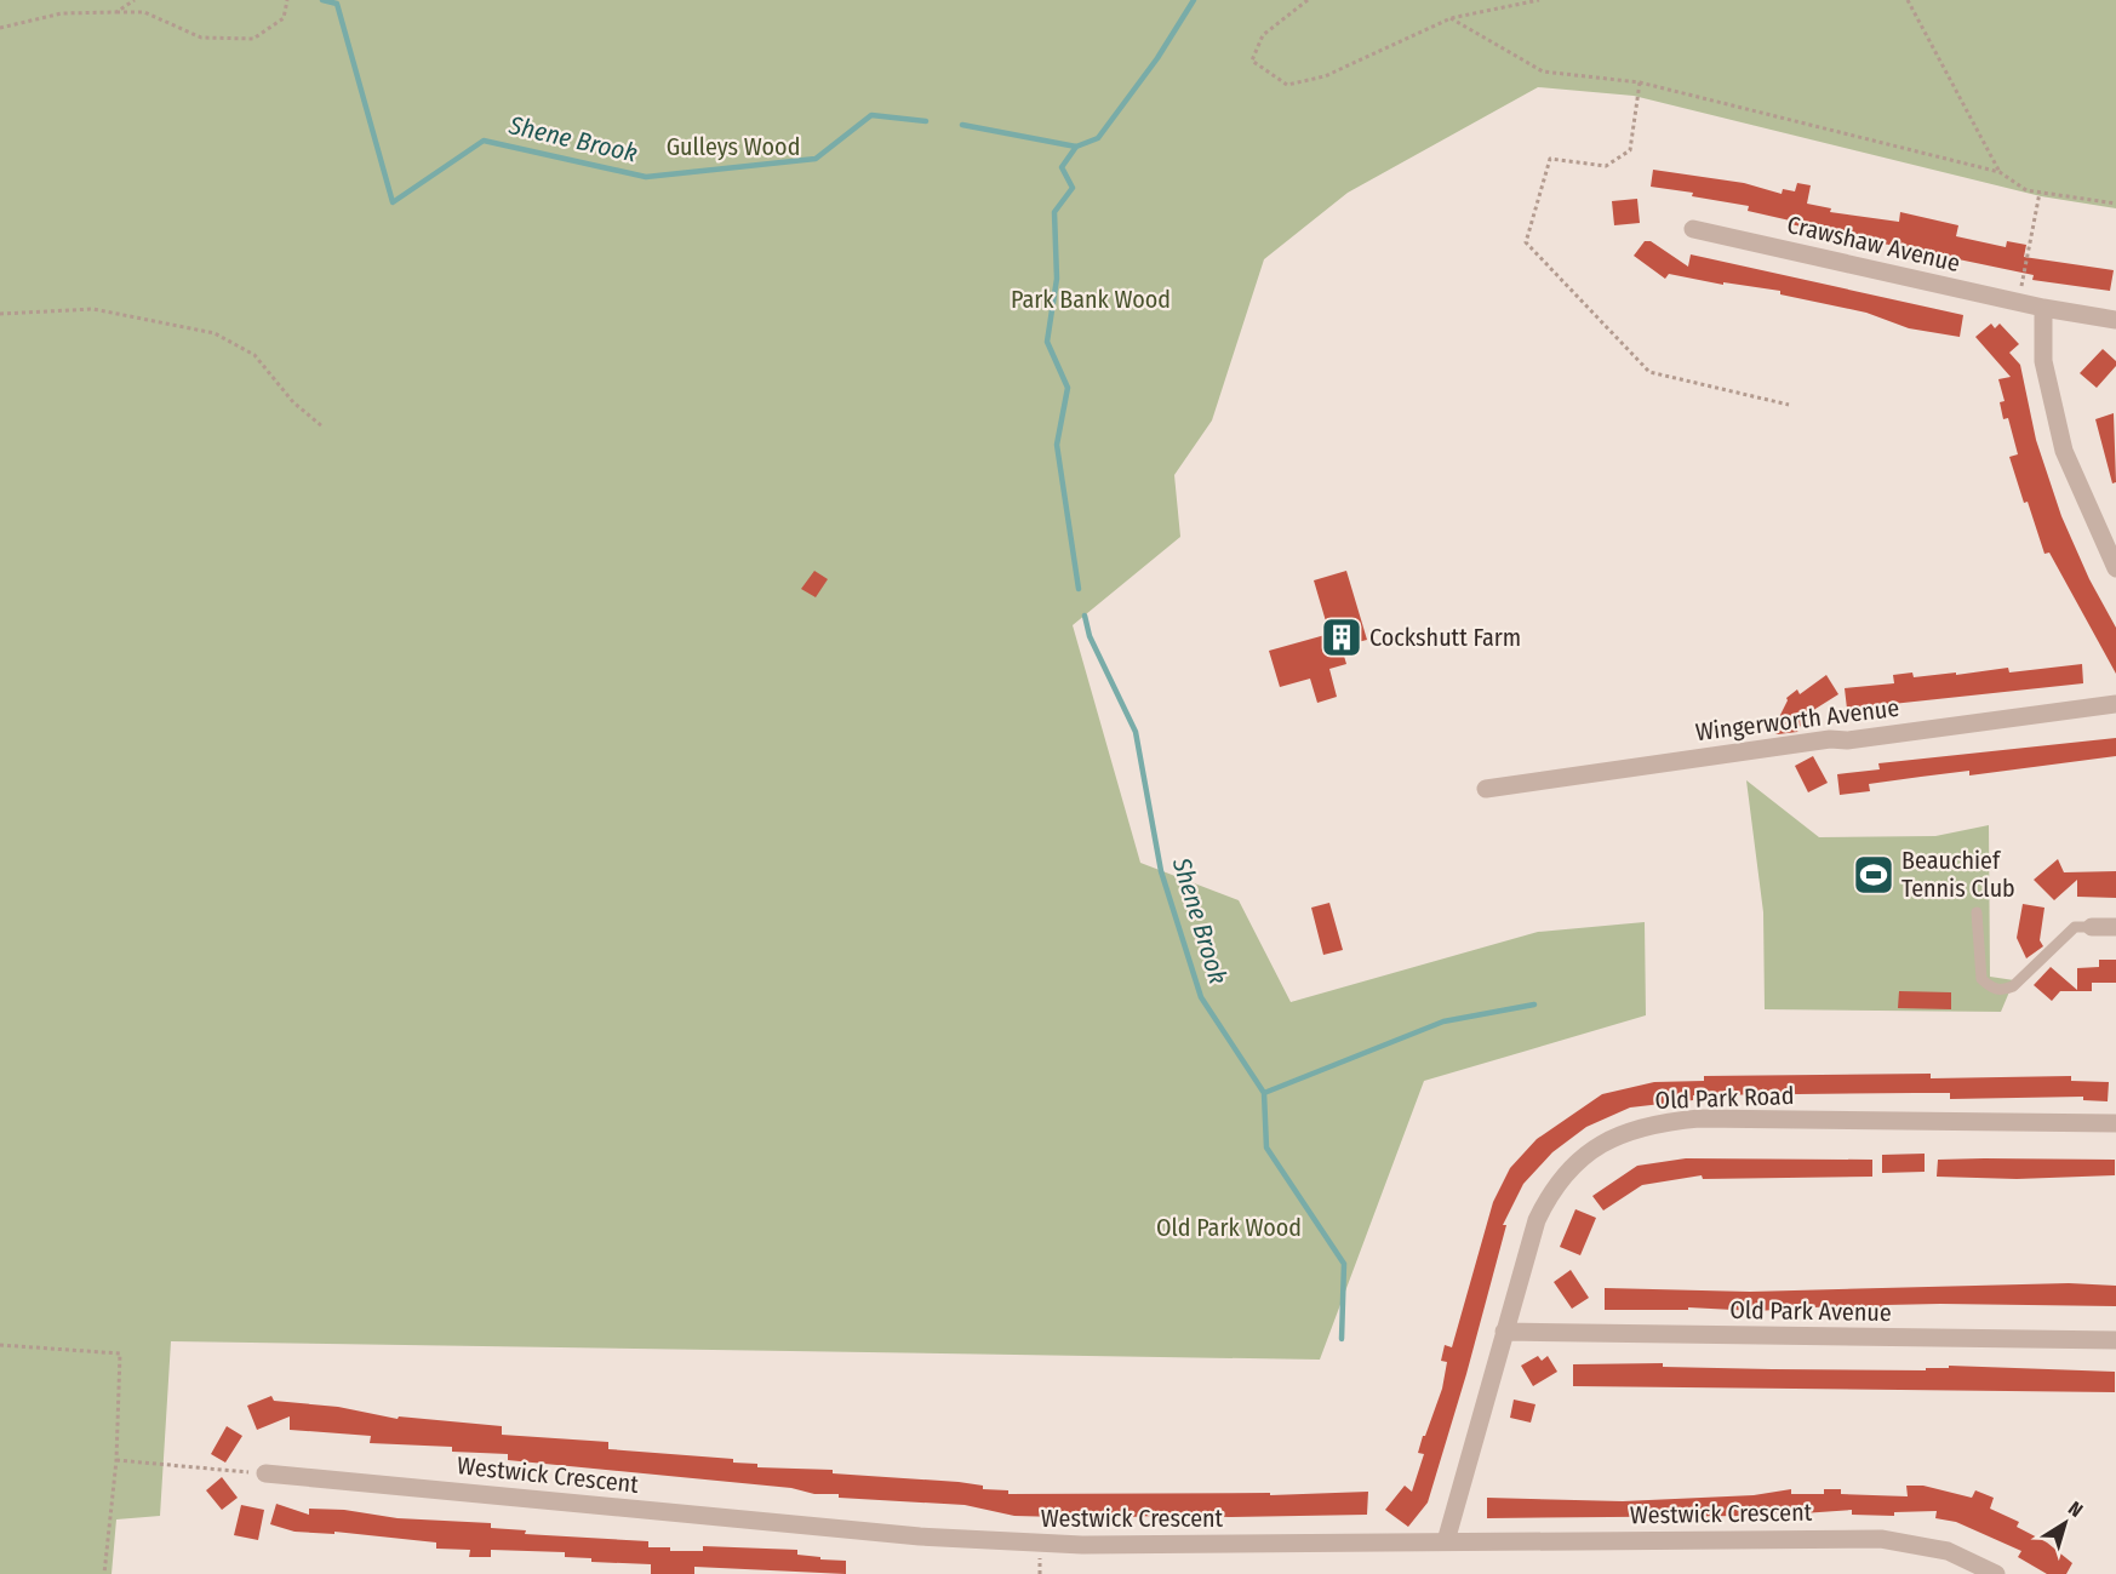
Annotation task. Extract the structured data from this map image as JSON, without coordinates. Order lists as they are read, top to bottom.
{
  "streets": {
    "street": [
      "Crawshaw Avenue",
      "Wingerworth Avenue",
      "Old Park Road",
      "Old Park Avenue",
      "Westwick Crescent"
    ]
  },
  "crossings": [
    ["Old Park Road", "Old Park Avenue"],
    ["Old Park Road", "Westwick Crescent"]
  ],
  "water": ["Shene Brook"],
  "parks": ["Gulleys Wood", "Park Bank Wood", "Old Park Wood"],
  "places": {
    "building": ["Cockshutt Farm"],
    "sports": ["Beauchief Tennis Club"]
  },
  "north": "top right"
}
